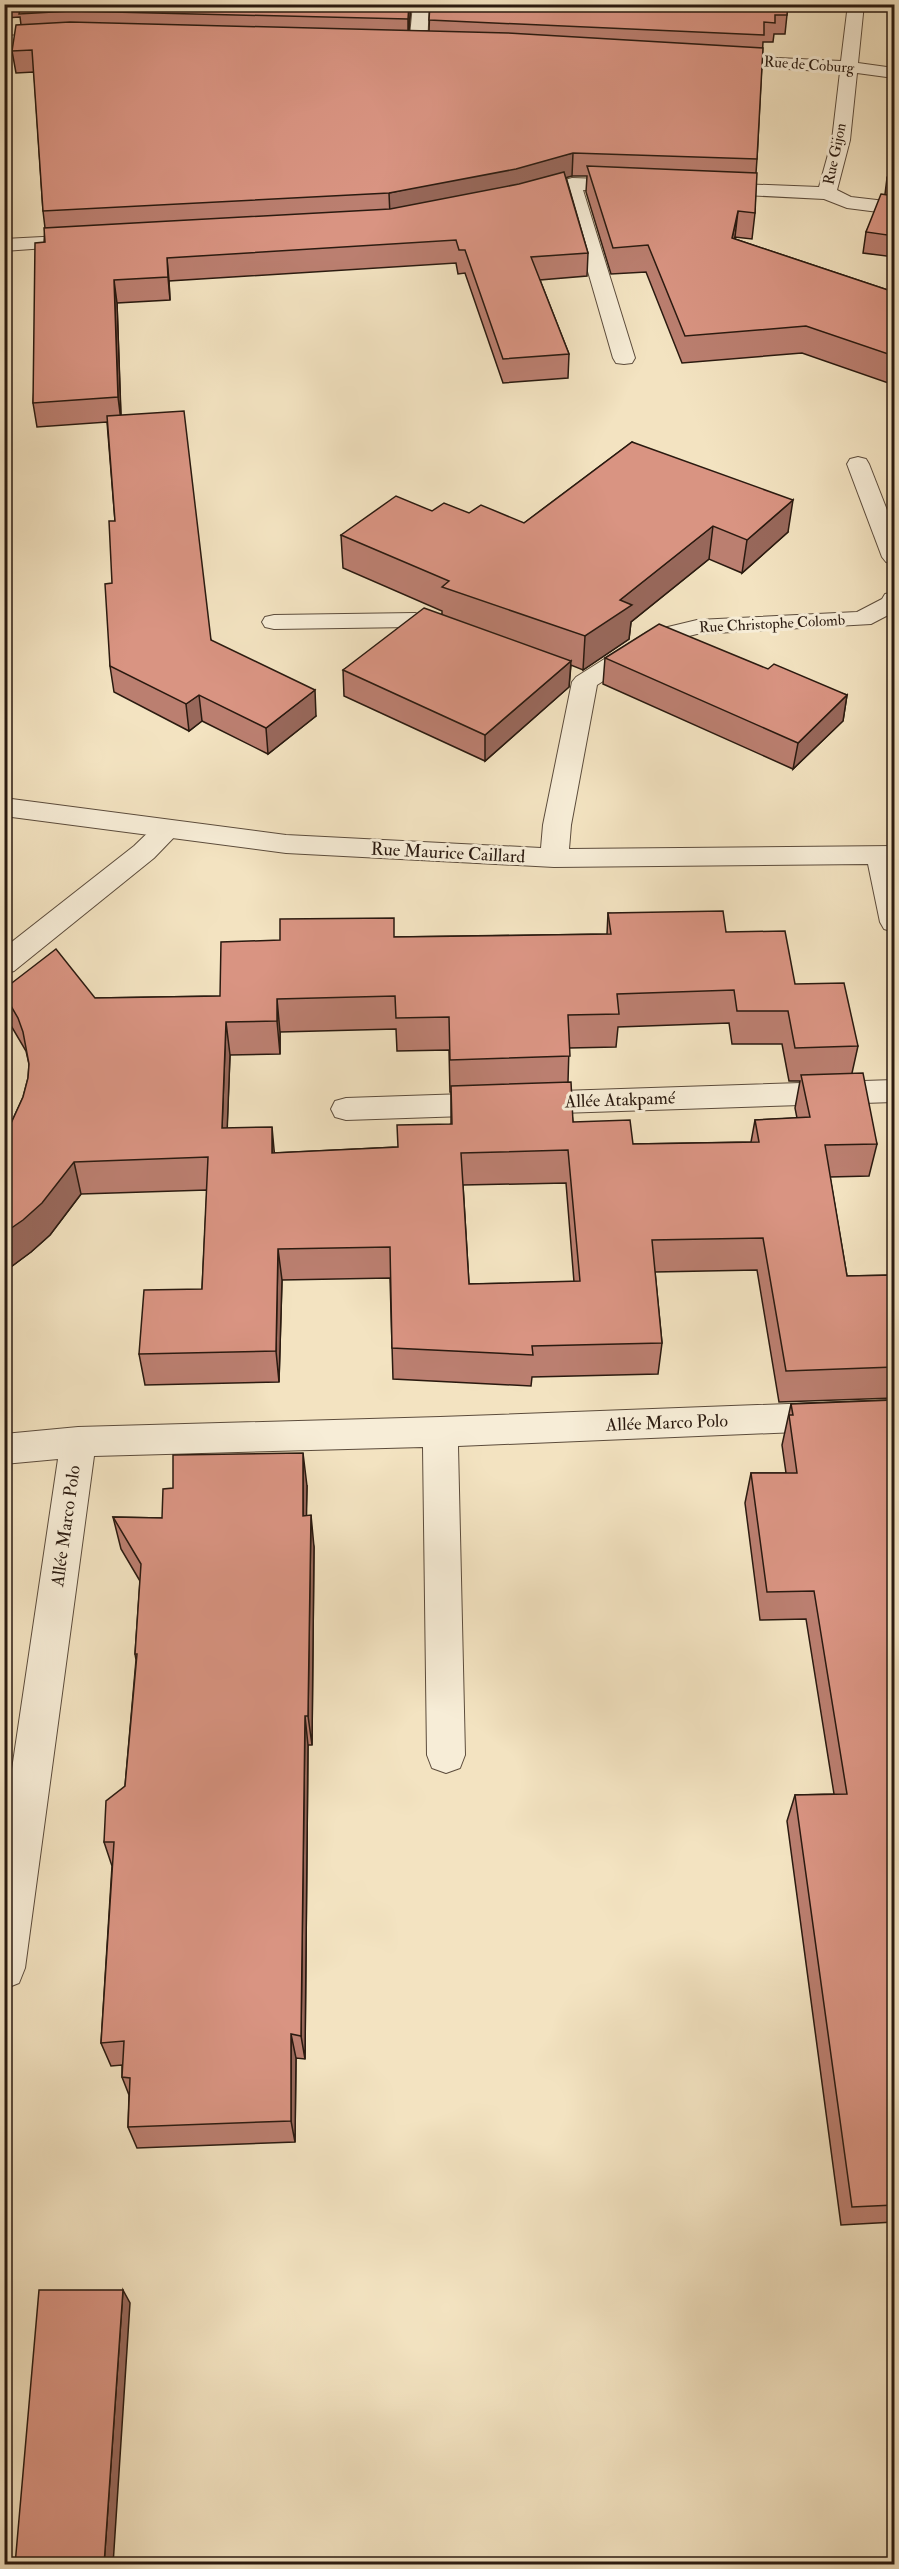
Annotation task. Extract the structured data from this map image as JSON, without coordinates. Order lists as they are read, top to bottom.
{
  "streets": {
    "street": [
      "Rue de Coburg",
      "Rue Gijon",
      "Rue Christophe Colomb",
      "Rue Maurice Caillard",
      "Allée Atakpamé",
      "Allée Marco Polo"
    ]
  },
  "crossings": [
    ["Rue de Coburg", "Rue Gijon"],
    ["Rue Christophe Colomb", "Rue Maurice Caillard"]
  ]
}
